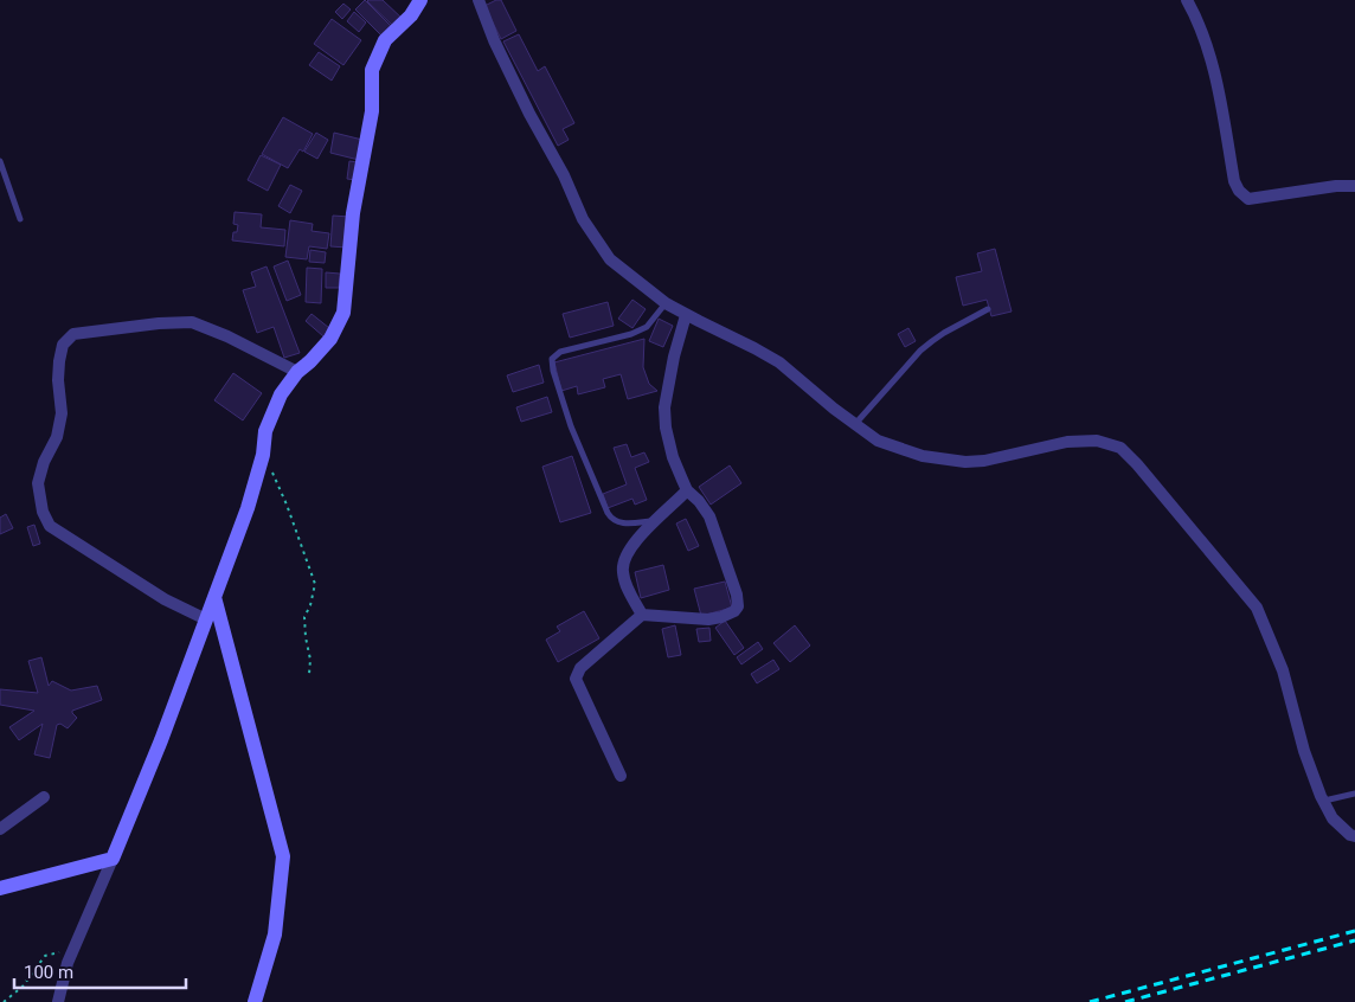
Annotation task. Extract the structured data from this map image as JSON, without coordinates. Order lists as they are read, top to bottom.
{
  "scale_bar": "100 m"
}
